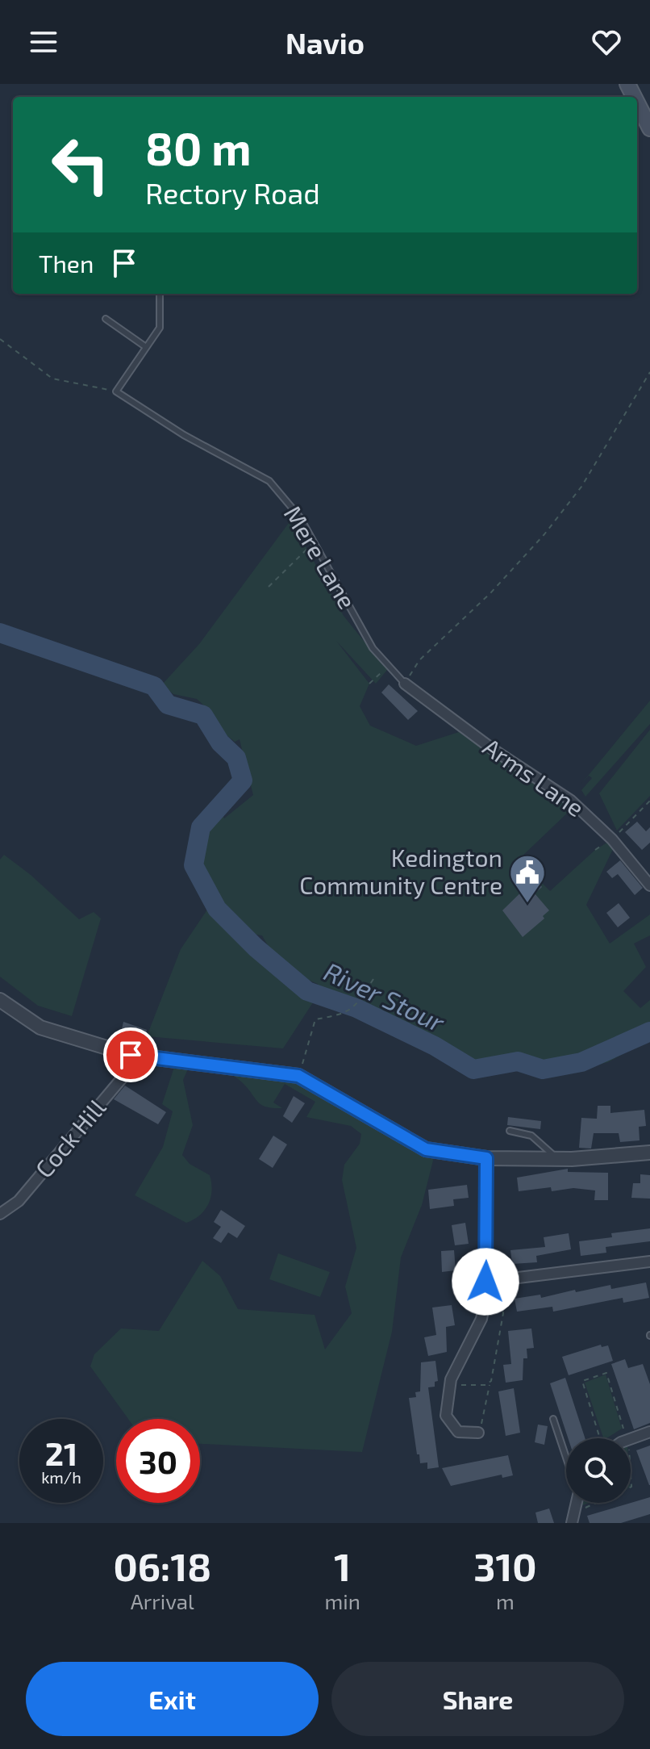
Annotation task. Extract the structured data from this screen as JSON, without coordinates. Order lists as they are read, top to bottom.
{
  "streets": {
    "street": ["Arms Lane", "Cock Hill"],
    "lane": ["Mere Lane"]
  },
  "crossings": [
    ["Mere Lane", "Arms Lane"]
  ],
  "water": ["River Stour"],
  "places": {
    "public building": ["Kedington Community Centre"]
  },
  "page": {
    "header": "Navio",
    "turn": ["80 m", "Rectory Road"],
    "then": "Then",
    "speed": "21 km/h",
    "limit": "30",
    "eta": [
      "06:18",
      "Arrival",
      "1",
      "min",
      "310",
      "m"
    ],
    "buttons": ["Exit", "Share"]
  }
}
